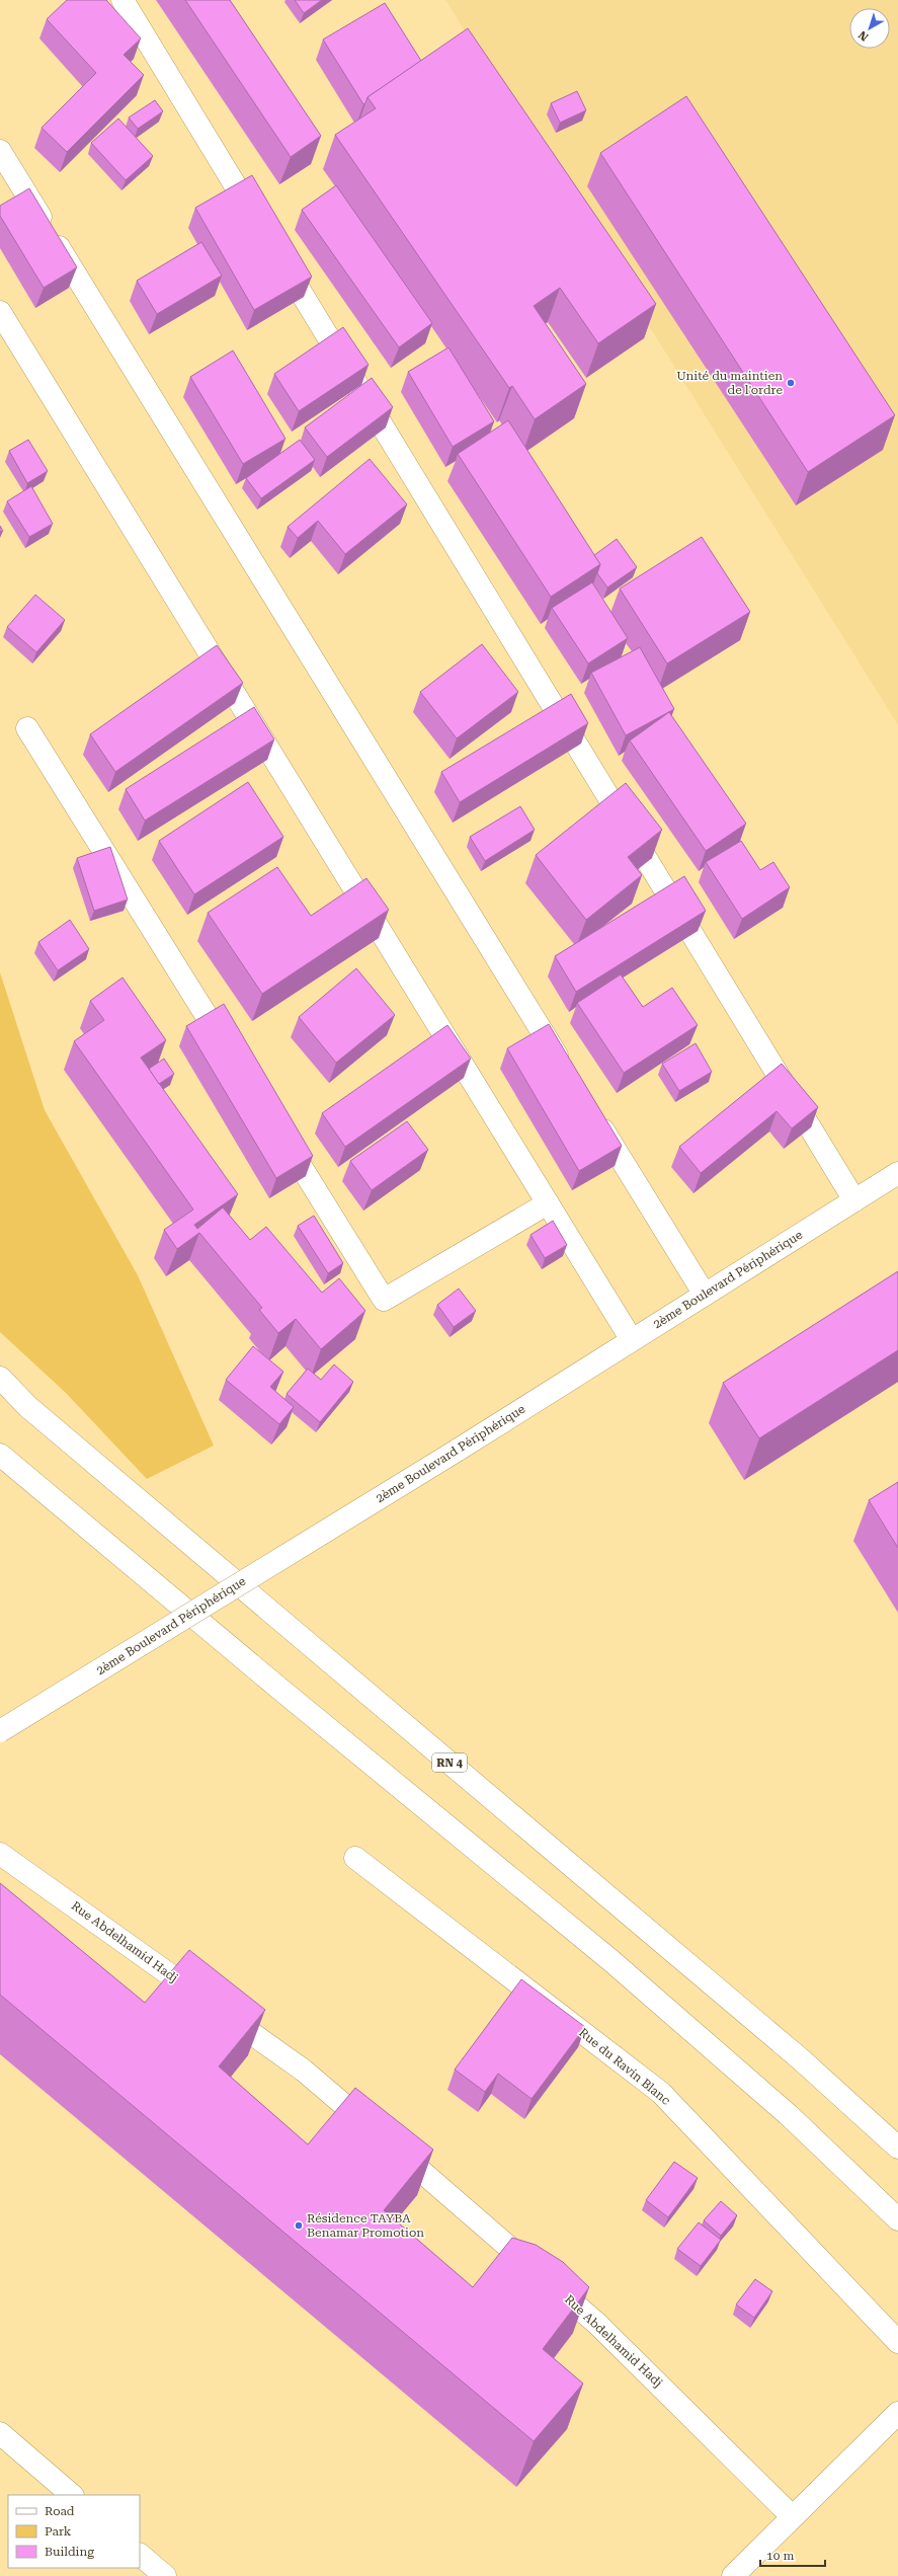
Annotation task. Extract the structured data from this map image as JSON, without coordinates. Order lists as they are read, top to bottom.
{
  "streets": {
    "main road": [
      "2ème Boulevard Périphérique",
      "RN 4",
      "Rue Abdelhamid Hadj",
      "Rue du Ravin Blanc"
    ]
  },
  "places": ["Unité du maintien de l'ordre", "Résidence TAYBA Benamar Promotion"],
  "legend": ["Road", "Park", "Building"],
  "scale_bar": "10 m",
  "north": "bottom left"
}
